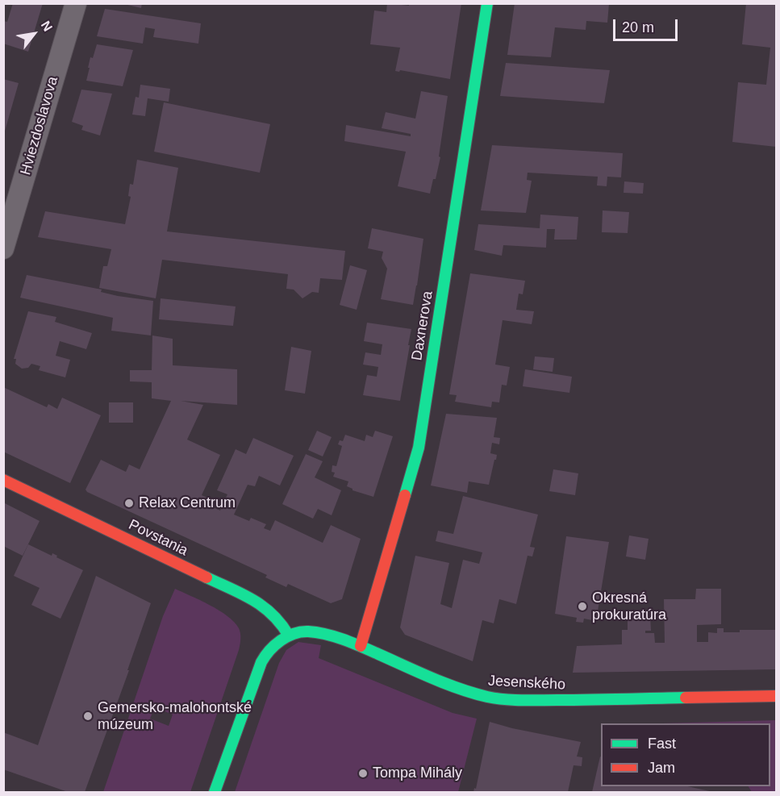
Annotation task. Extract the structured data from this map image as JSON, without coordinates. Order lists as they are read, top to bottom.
{
  "streets": {
    "street": [
      "Hviezdoslavova",
      "Daxnerova",
      "Povstania",
      "Jesenského"
    ]
  },
  "crossings": [
    ["Daxnerova", "Jesenského"],
    ["Povstania", "Jesenského"]
  ],
  "places": [
    "Relax Centrum",
    "Okresná prokuratúra",
    "Gemersko-malohontské múzeum",
    "Tompa Mihály"
  ],
  "legend": ["Fast", "Jam"],
  "scale_bar": "20 m",
  "north": "top right"
}
